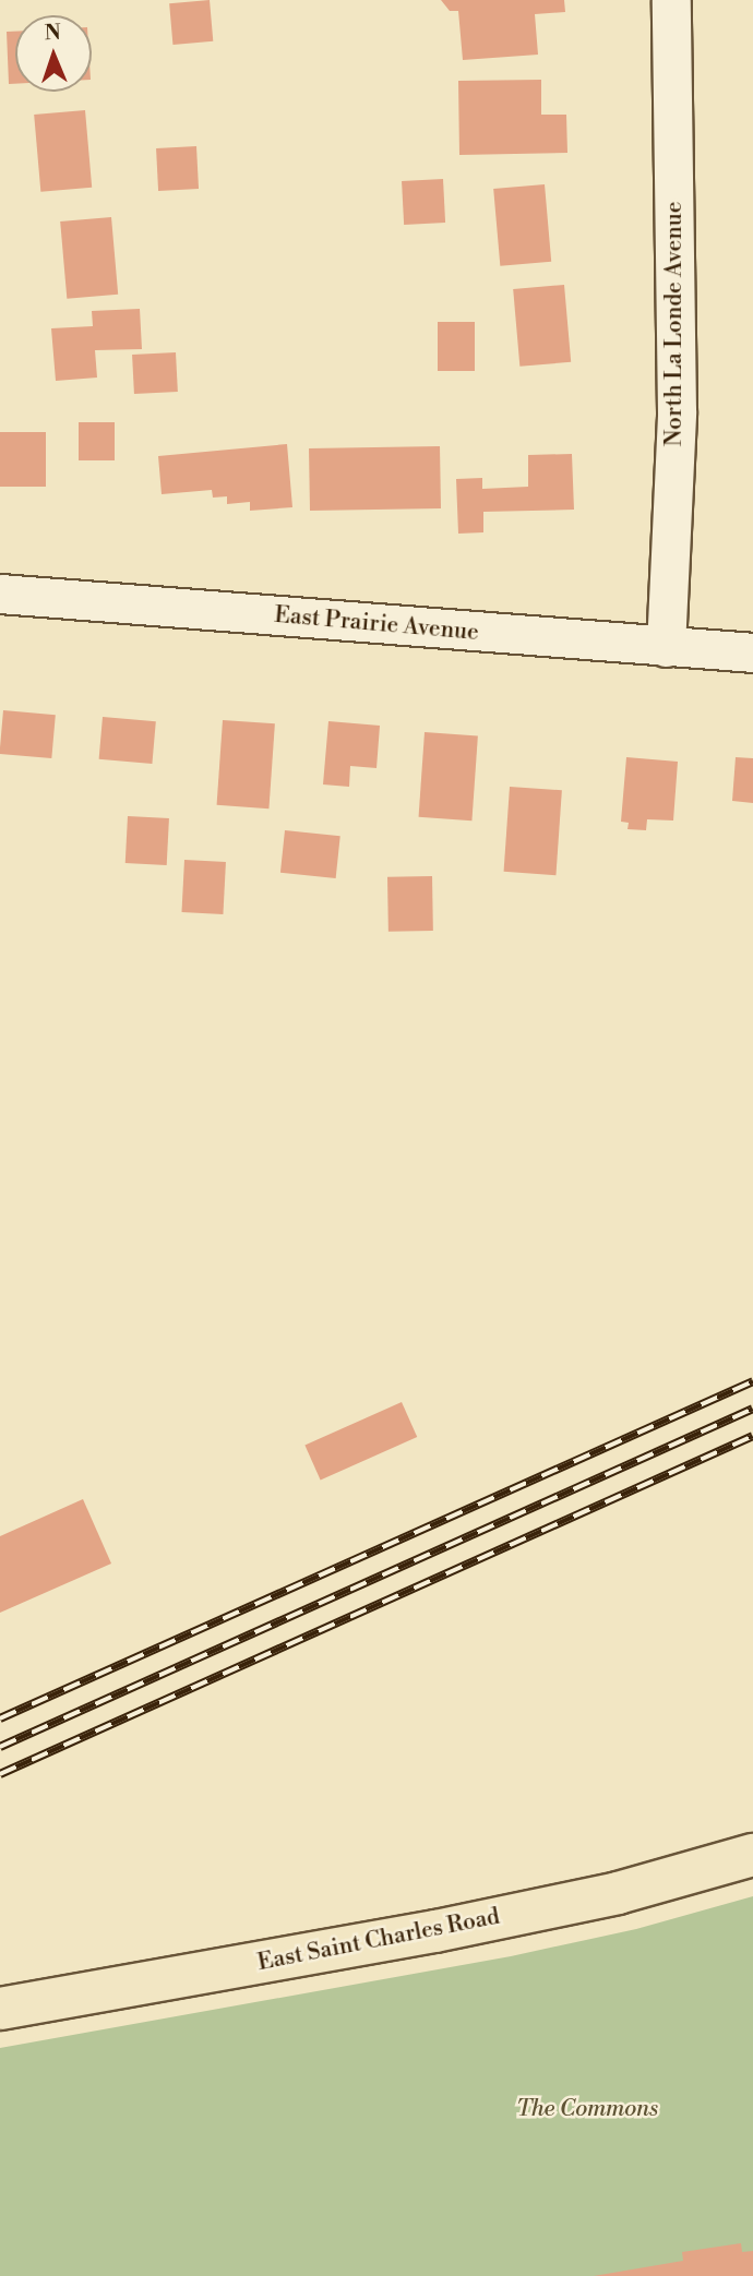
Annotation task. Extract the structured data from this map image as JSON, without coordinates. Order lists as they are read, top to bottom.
{
  "streets": {
    "main road": ["East Saint Charles Road"],
    "street": ["North La Londe Avenue", "East Prairie Avenue"]
  },
  "crossings": [
    ["North La Londe Avenue", "East Prairie Avenue"]
  ],
  "parks": ["The Commons"],
  "north": "top"
}
